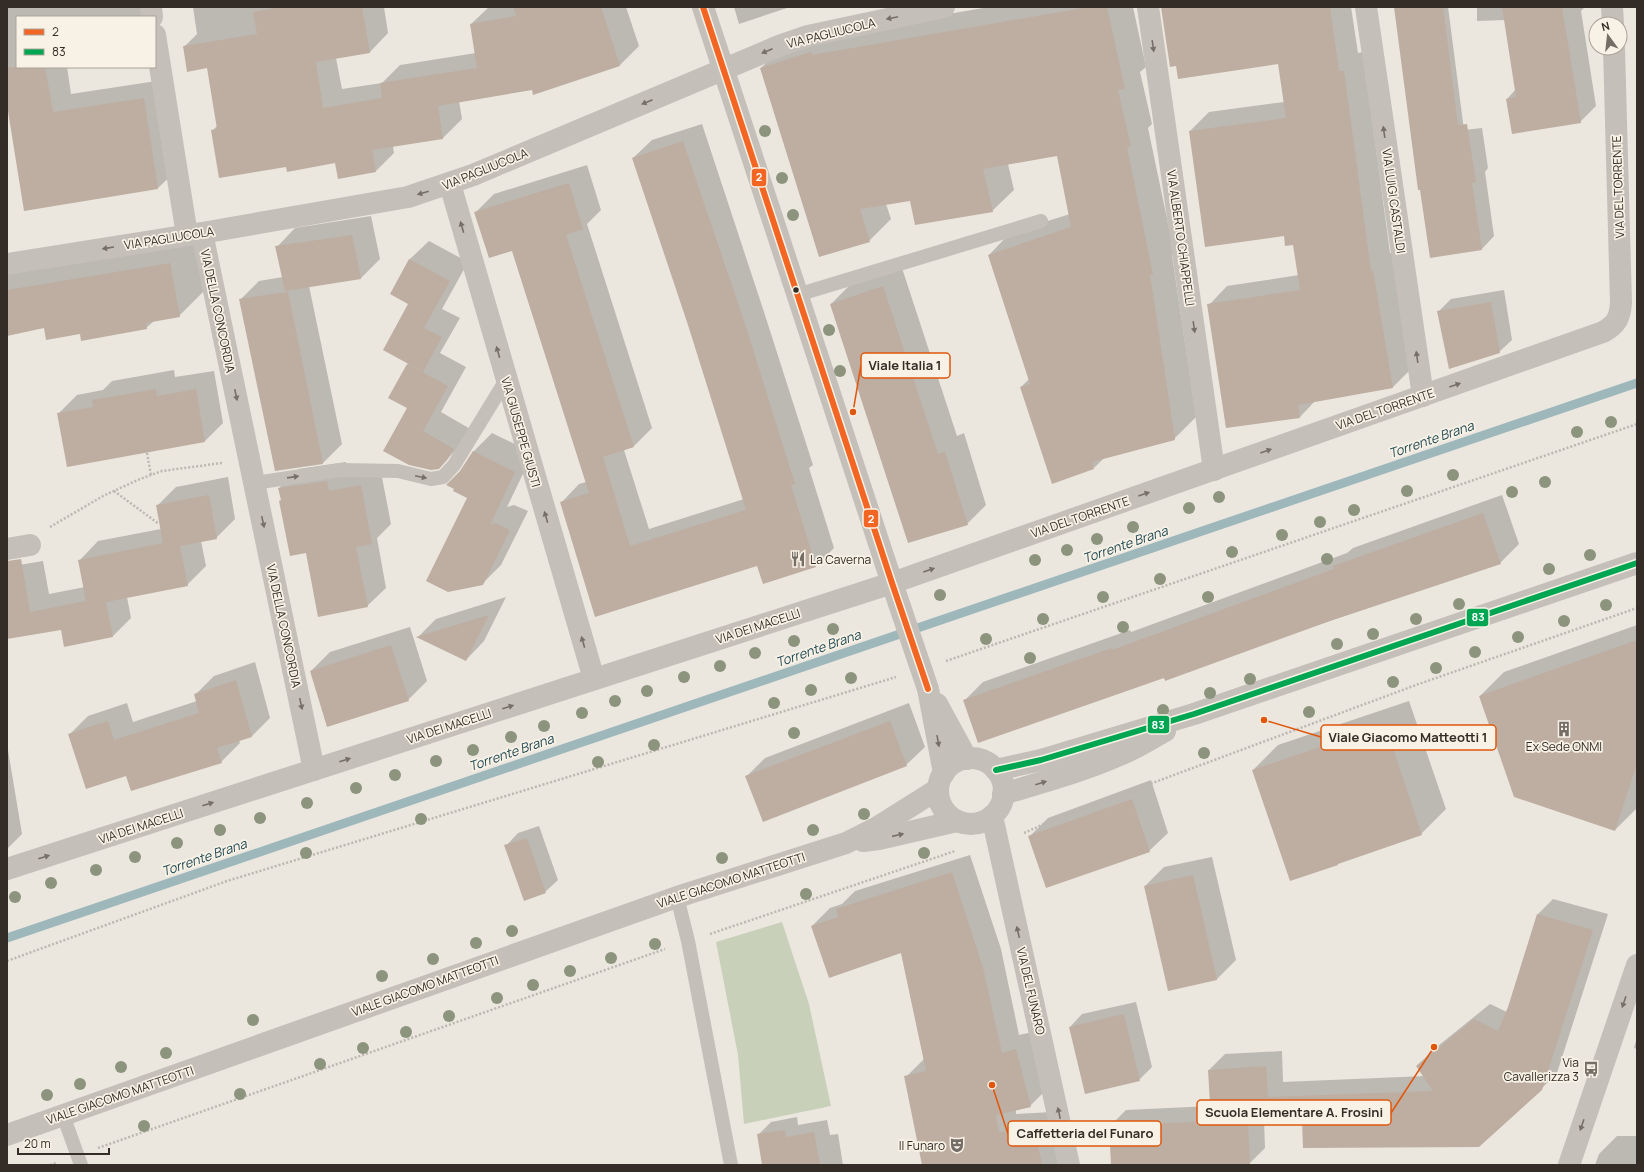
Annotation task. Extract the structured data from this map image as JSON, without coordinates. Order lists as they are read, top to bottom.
{
  "streets": {
    "street": [
      "VIA PAGLIUCOLA",
      "VIA DEL TORRENTE",
      "VIA LUIGI CASTALDI",
      "VIA ALBERTO CHIAPPELLI",
      "VIA DELLA CONCORDIA",
      "VIA GIUSEPPE GIUSTI",
      "VIA DEI MACELLI",
      "VIALE GIACOMO MATTEOTTI",
      "VIA DEL FUNARO"
    ]
  },
  "crossings": [
    ["VIA PAGLIUCOLA", "VIA DELLA CONCORDIA"],
    ["VIA PAGLIUCOLA", "VIA GIUSEPPE GIUSTI"],
    ["VIA DEL TORRENTE", "VIA LUIGI CASTALDI"],
    ["VIA DEL TORRENTE", "VIA ALBERTO CHIAPPELLI"],
    ["VIA DEL TORRENTE", "VIA DEI MACELLI"],
    ["VIA DELLA CONCORDIA", "VIA DEI MACELLI"],
    ["VIA GIUSEPPE GIUSTI", "VIA DEI MACELLI"],
    ["VIALE GIACOMO MATTEOTTI", "VIA DEL FUNARO"]
  ],
  "one_way": [
    "VIA PAGLIUCOLA",
    "VIA DEL TORRENTE",
    "VIA LUIGI CASTALDI",
    "VIA ALBERTO CHIAPPELLI",
    "VIA DELLA CONCORDIA",
    "VIA GIUSEPPE GIUSTI",
    "VIA DEI MACELLI",
    "VIA DEL FUNARO"
  ],
  "water": ["Torrente Brana"],
  "places": {
    "other": [
      "Viale Italia 1",
      "Viale Giacomo Matteotti 1",
      "Scuola Elementare A. Frosini",
      "Caffetteria del Funaro"
    ],
    "restaurant": ["La Caverna"],
    "building": ["Ex Sede ONMI"],
    "bus stop": ["Via Cavallerizza 3"],
    "theatre": ["Il Funaro"]
  },
  "lines": ["transit line 2", "transit line 83"],
  "legend": ["2", "83"],
  "scale_bar": "20 m",
  "north": "top"
}
